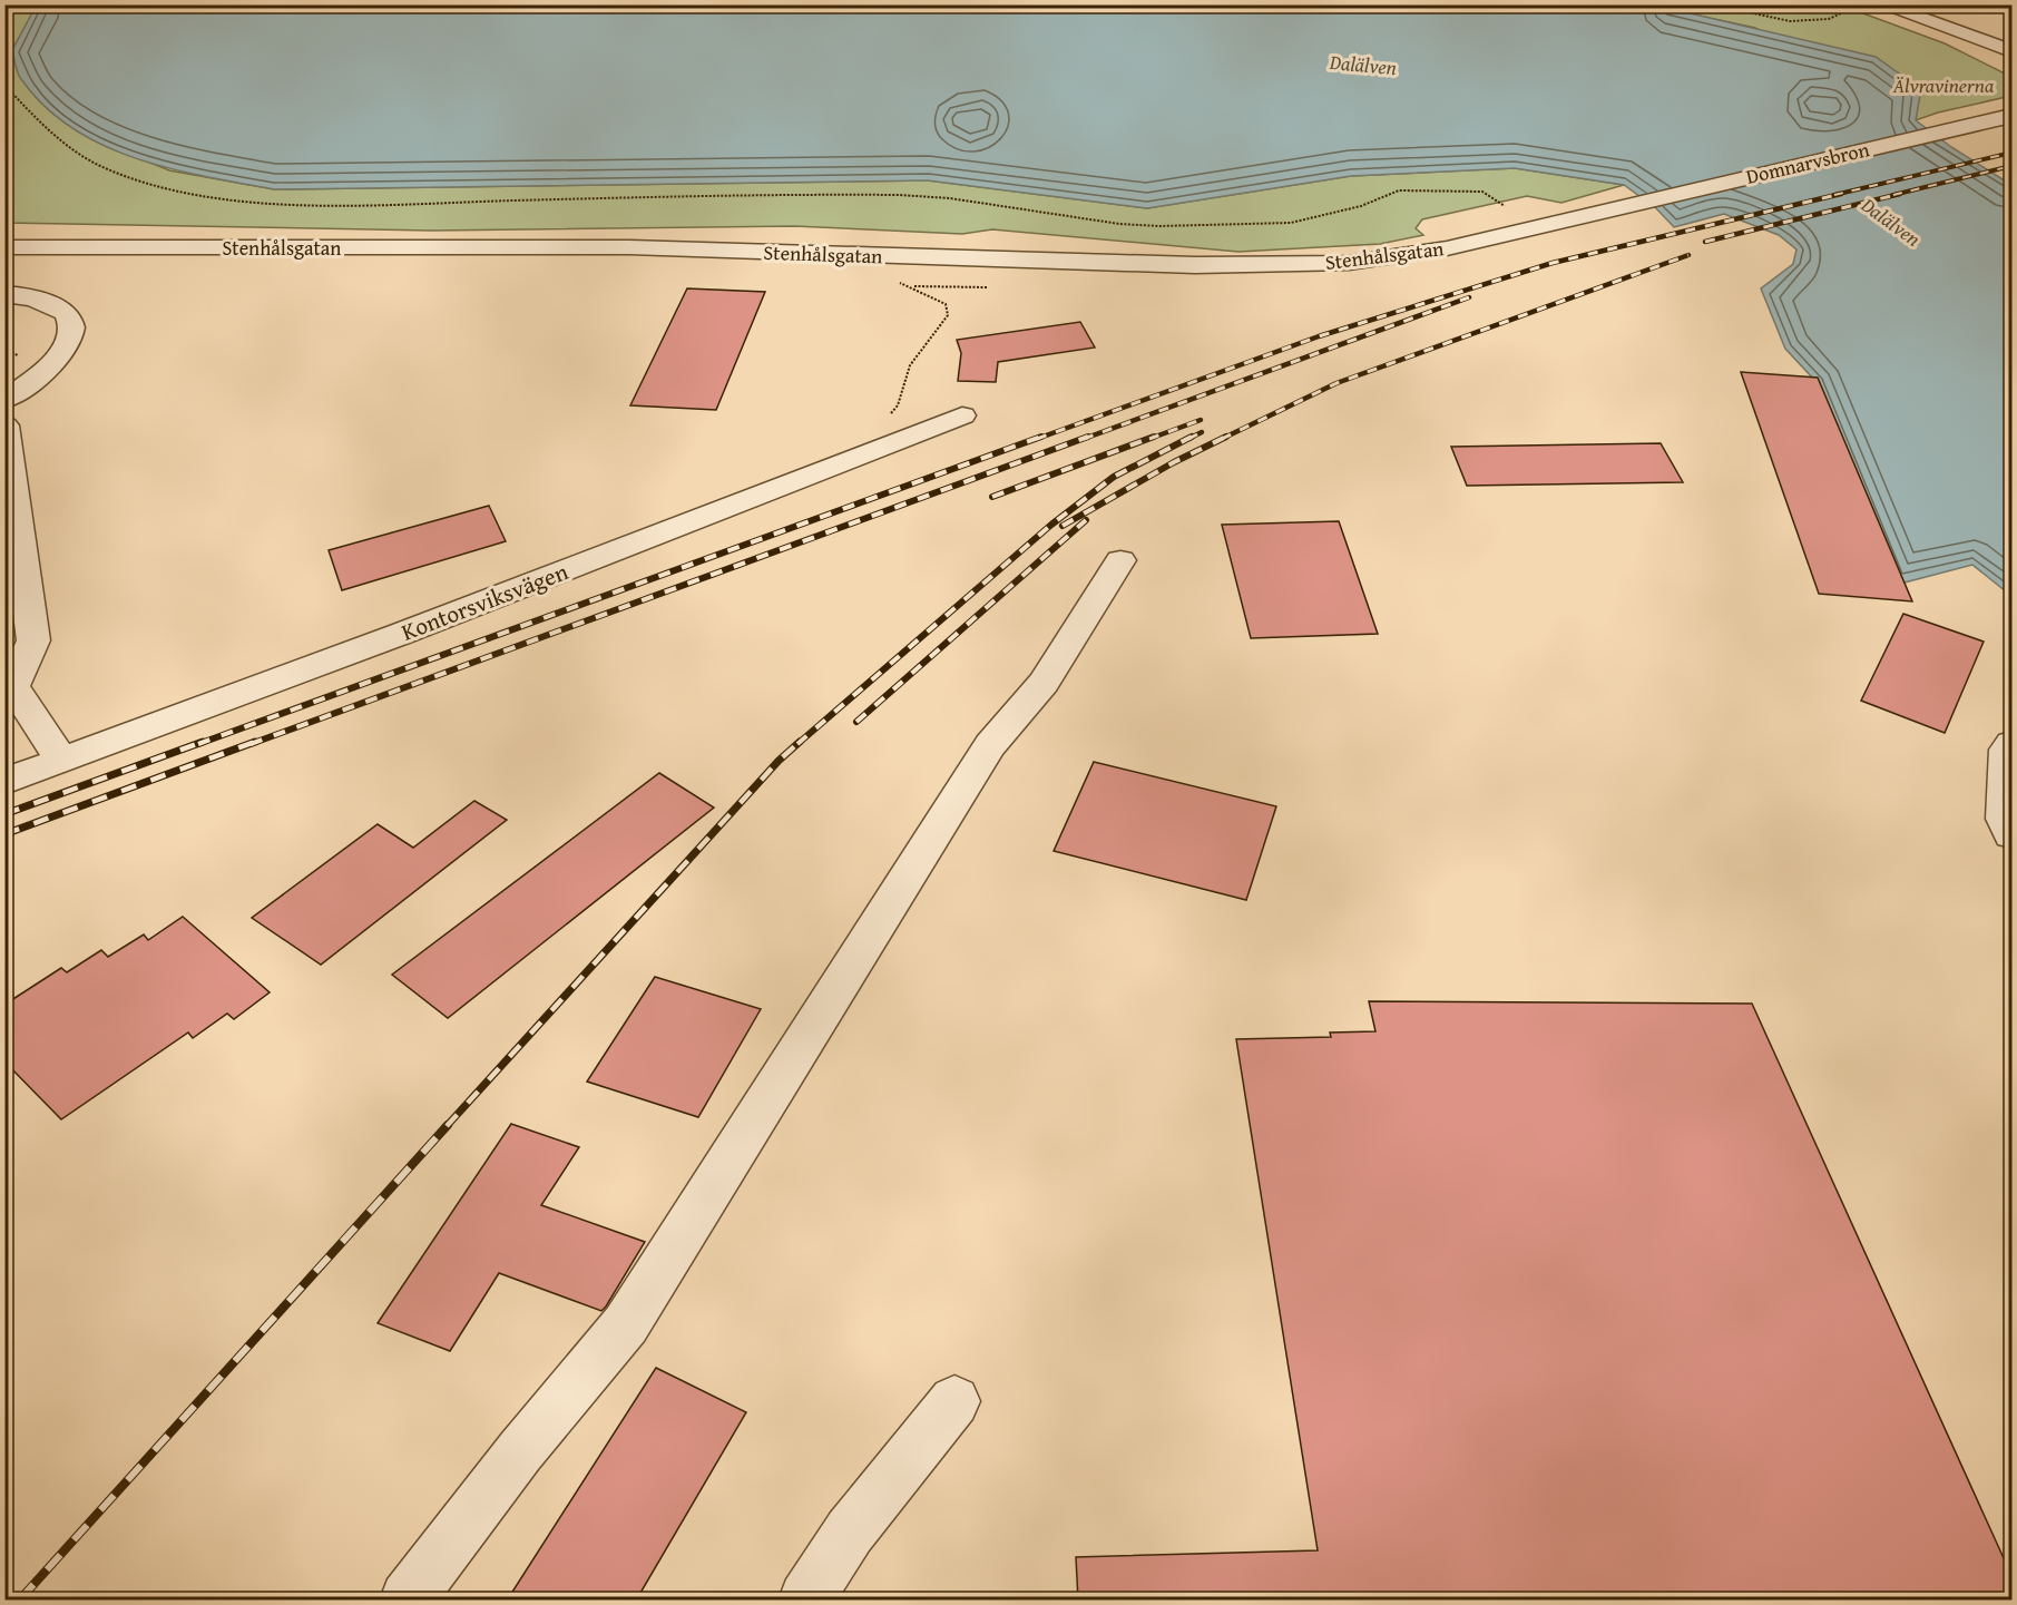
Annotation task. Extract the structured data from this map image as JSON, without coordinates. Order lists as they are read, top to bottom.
{
  "streets": {
    "street": ["Domnarvsbron", "Stenhålsgatan", "Kontorsviksvägen"]
  },
  "crossings": [
    ["Domnarvsbron", "Stenhålsgatan"]
  ],
  "water": ["Dalälven"],
  "parks": ["Älvravinerna"]
}
